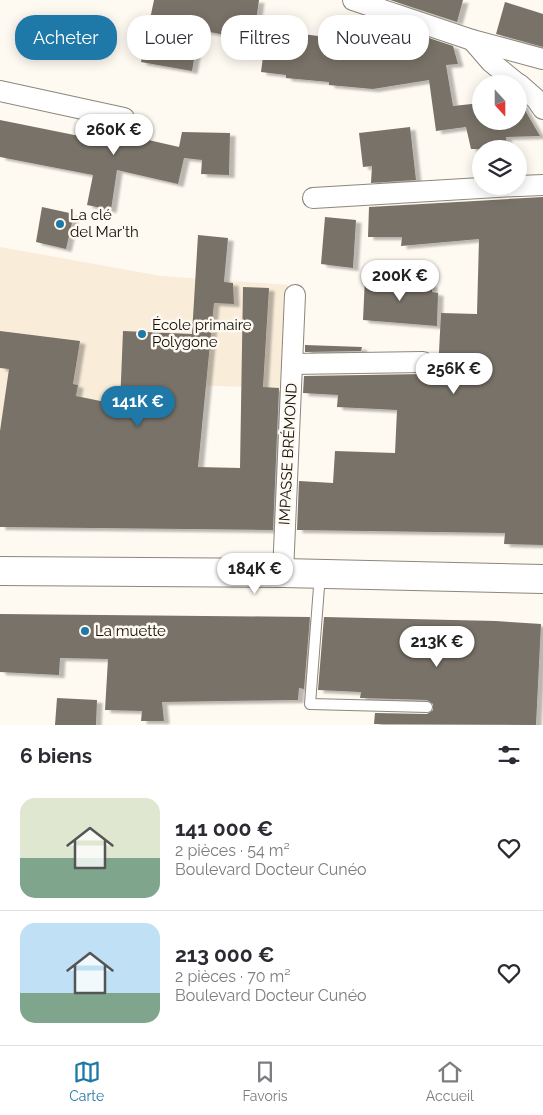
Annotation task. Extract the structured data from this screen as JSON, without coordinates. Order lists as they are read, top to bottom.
{
  "streets": {
    "street": ["IMPASSE BRÉMOND"]
  },
  "places": ["La clé del Mar'th", "École primaire Polygone", "La muette"],
  "north": "bottom",
  "page": {
    "chip": [
      "Acheter",
      "Louer",
      "Filtres",
      "Nouveau"
    ],
    "price": [
      "260K €",
      "200K €",
      "256K €",
      "141K €",
      "184K €",
      "213K €"
    ],
    "heading": "6 biens",
    "list": [
      {
        "name": "141 000 €",
        "note": "2 pièces · 54 m² · Boulevard Docteur Cunéo"
      },
      {
        "name": "213 000 €",
        "note": "2 pièces · 70 m² · Boulevard Docteur Cunéo"
      }
    ],
    "tabs": ["Carte", "Favoris", "Accueil"]
  }
}
